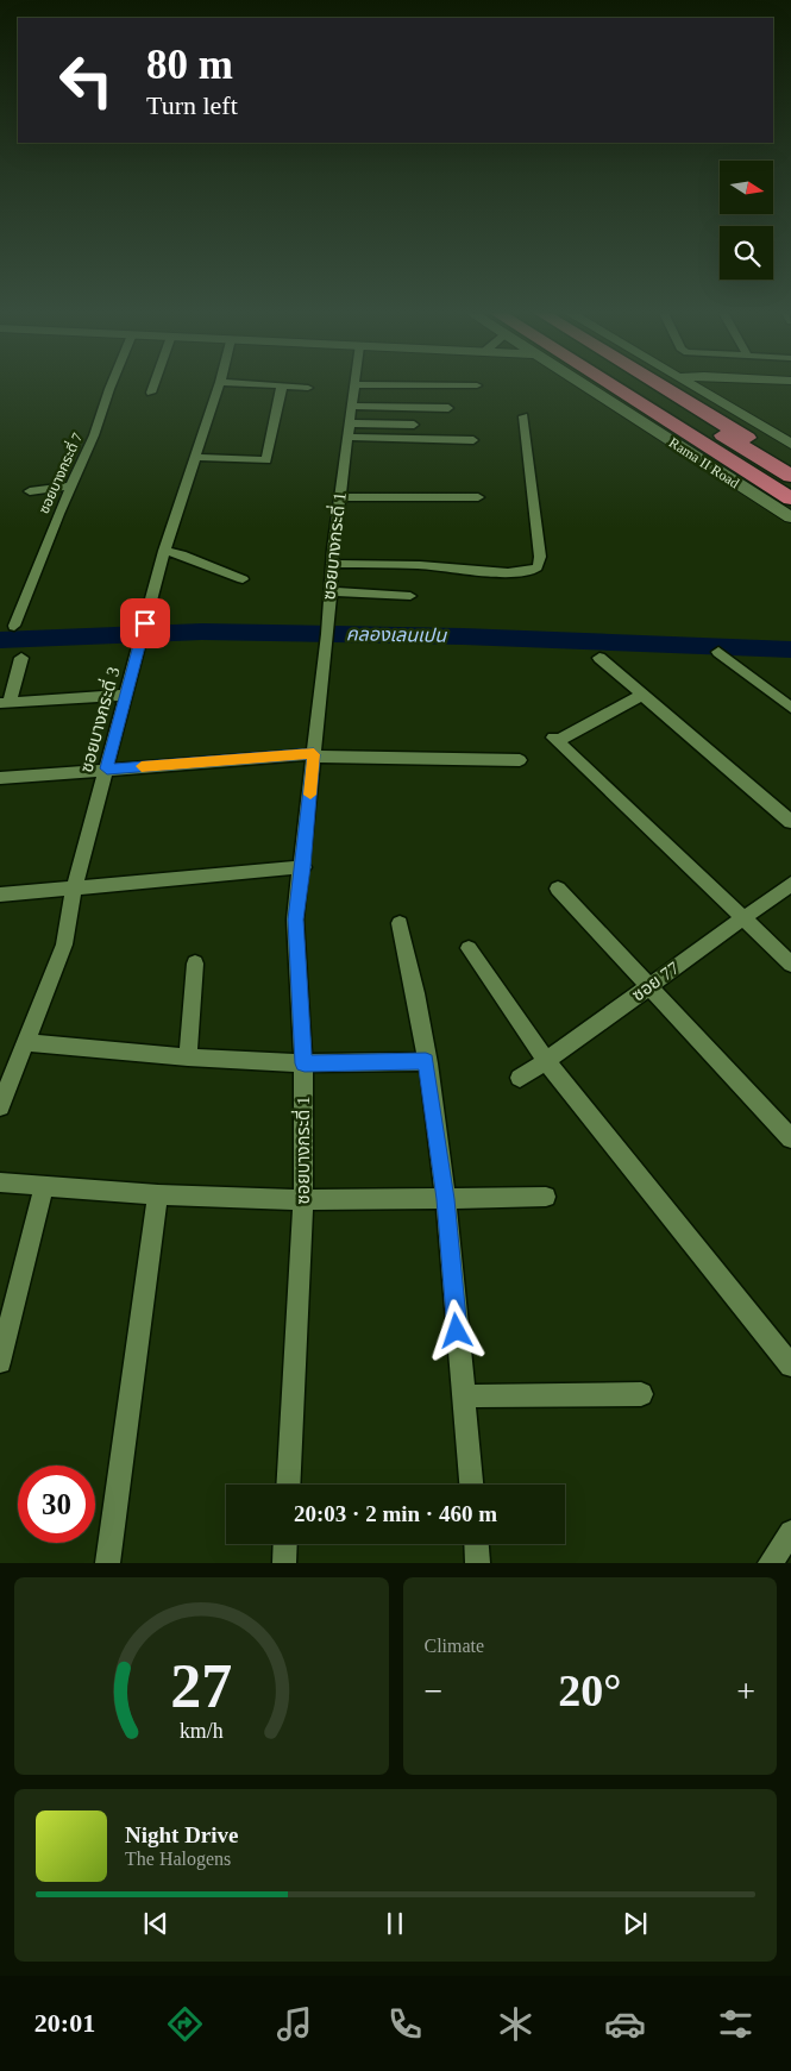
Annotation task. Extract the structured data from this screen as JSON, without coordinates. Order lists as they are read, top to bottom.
{
  "streets": {
    "highway": ["Rama II Road"],
    "street": [
      "ซอยบางกระดี่ 7",
      "ซอยบางกระดี่ 1",
      "ซอยบางกระดี่ 3",
      "ซอย 77"
    ]
  },
  "water": ["คลองเลนเปน"],
  "north": "right",
  "page": {
    "turn": ["80 m", "Turn left"],
    "limit": "30",
    "trip": "20:03 · 2 min · 460 m",
    "tile": "Climate",
    "heat": ["−", "20°", "+"],
    "song": ["Night Drive", "The Halogens"],
    "tabs": "20:01",
    "gauge": ["27", "km/h"]
  }
}
